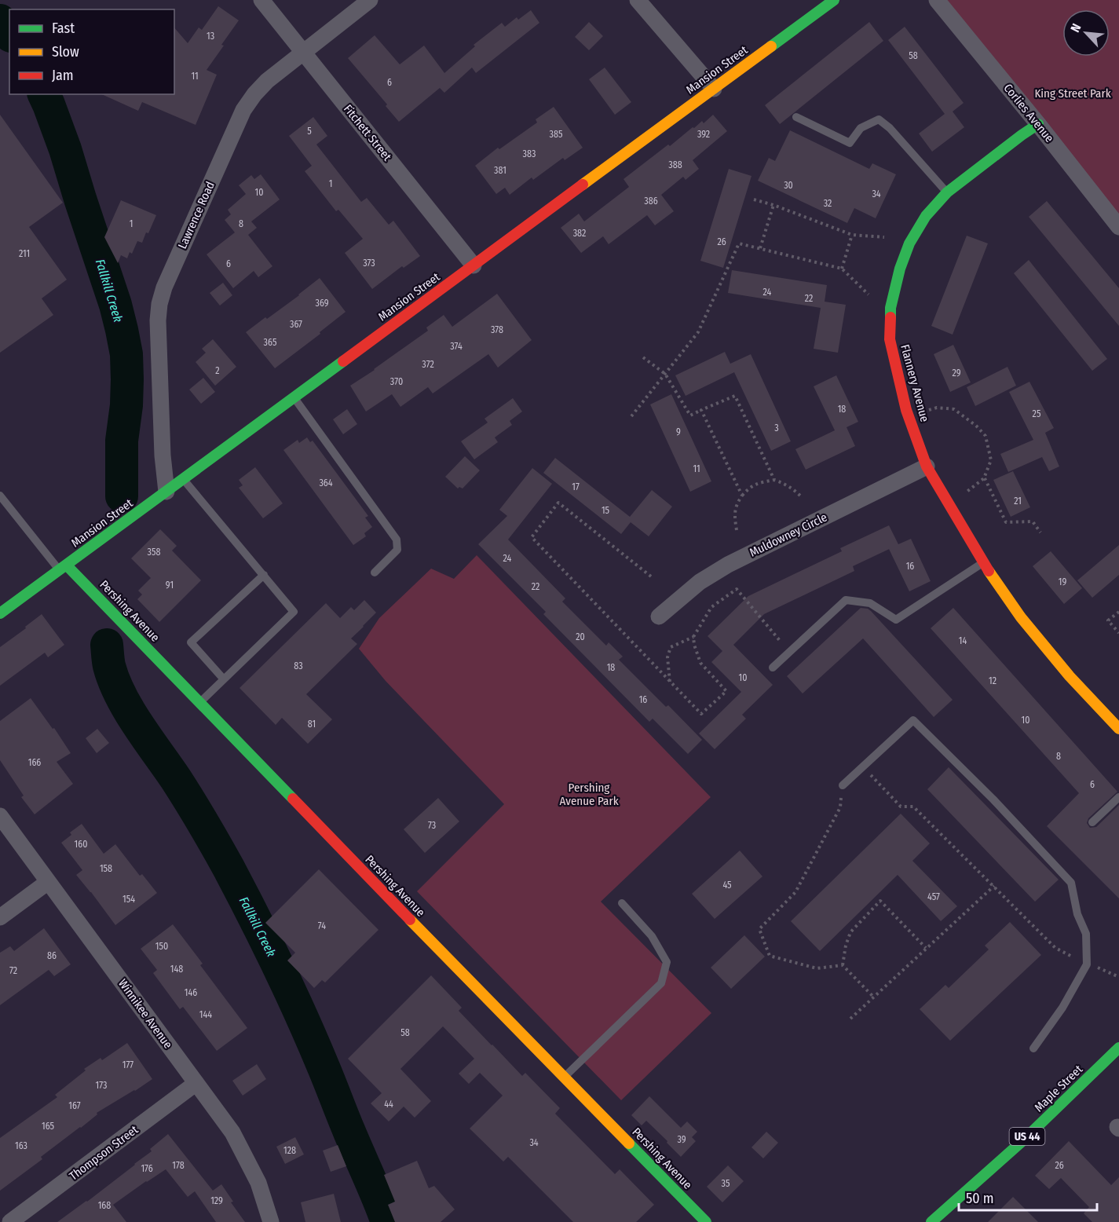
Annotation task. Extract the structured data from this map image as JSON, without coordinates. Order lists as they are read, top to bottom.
{
  "streets": {
    "main road": [
      "Mansion Street",
      "Flannery Avenue",
      "Pershing Avenue",
      "Maple Street",
      "US 44"
    ],
    "street": [
      "Corlies Avenue",
      "Fitchett Street",
      "Lawrence Road",
      "Muldowney Circle",
      "Winnikee Avenue",
      "Thompson Street"
    ]
  },
  "crossings": [
    ["Mansion Street", "Fitchett Street"],
    ["Mansion Street", "Lawrence Road"],
    ["Mansion Street", "Pershing Avenue"],
    ["Corlies Avenue", "Flannery Avenue"],
    ["Fitchett Street", "Lawrence Road"],
    ["Flannery Avenue", "Muldowney Circle"],
    ["Winnikee Avenue", "Thompson Street"]
  ],
  "water": ["Fallkill Creek"],
  "parks": ["King Street Park", "Pershing Avenue Park"],
  "house_numbers": [
    "13",
    "58",
    "11",
    "6",
    "5",
    "385",
    "392",
    "383",
    "388",
    "381",
    "1",
    "30",
    "10",
    "34",
    "386",
    "32",
    "1",
    "8",
    "382",
    "26",
    "211",
    "373",
    "6",
    "24",
    "22",
    "369",
    "367",
    "378",
    "365",
    "374",
    "372",
    "2",
    "29",
    "370",
    "18",
    "25",
    "3",
    "9",
    "11",
    "364",
    "17",
    "21",
    "15",
    "358",
    "24",
    "16",
    "19",
    "91",
    "22",
    "20",
    "14",
    "83",
    "18",
    "10",
    "12",
    "16",
    "10",
    "81",
    "8",
    "166",
    "6",
    "73",
    "160",
    "158",
    "45",
    "457",
    "154",
    "74",
    "150",
    "86",
    "148",
    "72",
    "146",
    "144",
    "58",
    "177",
    "173",
    "44",
    "167",
    "165",
    "39",
    "34",
    "163",
    "128",
    "178",
    "26",
    "176",
    "35",
    "129",
    "168"
  ],
  "legend": ["Fast", "Slow", "Jam"],
  "scale_bar": "50 m",
  "north": "top left"
}
